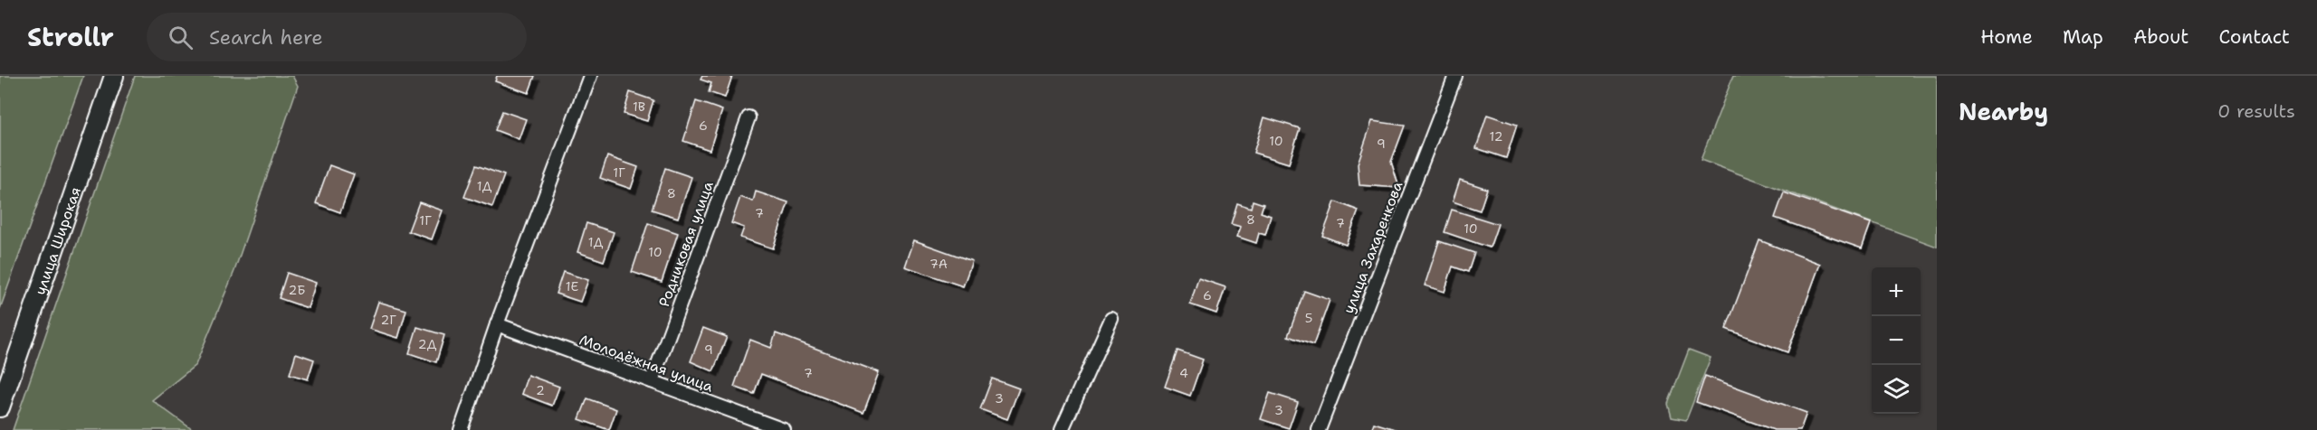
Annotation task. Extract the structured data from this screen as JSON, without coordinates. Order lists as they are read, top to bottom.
{
  "streets": {
    "main road": ["улица Широкая"],
    "street": ["Родниковая улица", "улица Захаренкова", "Молодёжная улица"]
  },
  "crossings": [
    ["Родниковая улица", "Молодёжная улица"]
  ],
  "house_numbers": [
    "1В",
    "6",
    "12",
    "10",
    "9",
    "1Г",
    "1Д",
    "8",
    "7",
    "8",
    "1Г",
    "7",
    "10",
    "1Д",
    "10",
    "7А",
    "1Е",
    "2Б",
    "6",
    "5",
    "2Г",
    "2Д",
    "9",
    "7",
    "4",
    "2",
    "3",
    "3"
  ],
  "page": {
    "header": "Strollr",
    "search": "Search here",
    "nav": [
      "Home",
      "Map",
      "About",
      "Contact"
    ],
    "heading": ["Nearby", "0 results"],
    "map_buttons": ["+", "−"]
  }
}
